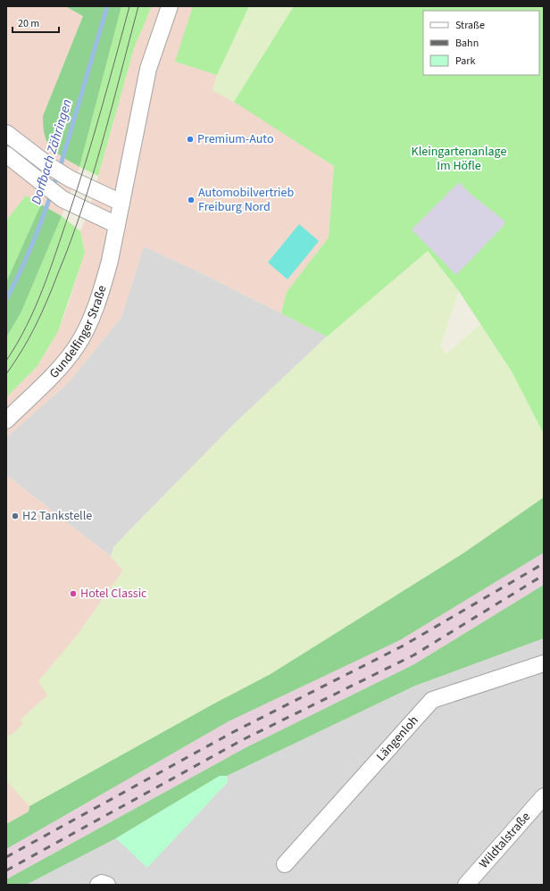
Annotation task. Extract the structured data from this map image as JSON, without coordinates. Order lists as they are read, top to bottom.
{
  "streets": {
    "street": ["Gundelfinger Straße", "Längenloh", "Wildtalstraße"]
  },
  "water": ["Dorfbach Zähringen"],
  "parks": ["Kleingartenanlage Im Höfle"],
  "places": [
    "Premium-Auto",
    "Automobilvertrieb Freiburg Nord",
    "H2 Tankstelle",
    "Hotel Classic"
  ],
  "legend": ["Straße", "Bahn", "Park"],
  "scale_bar": "20 m"
}
